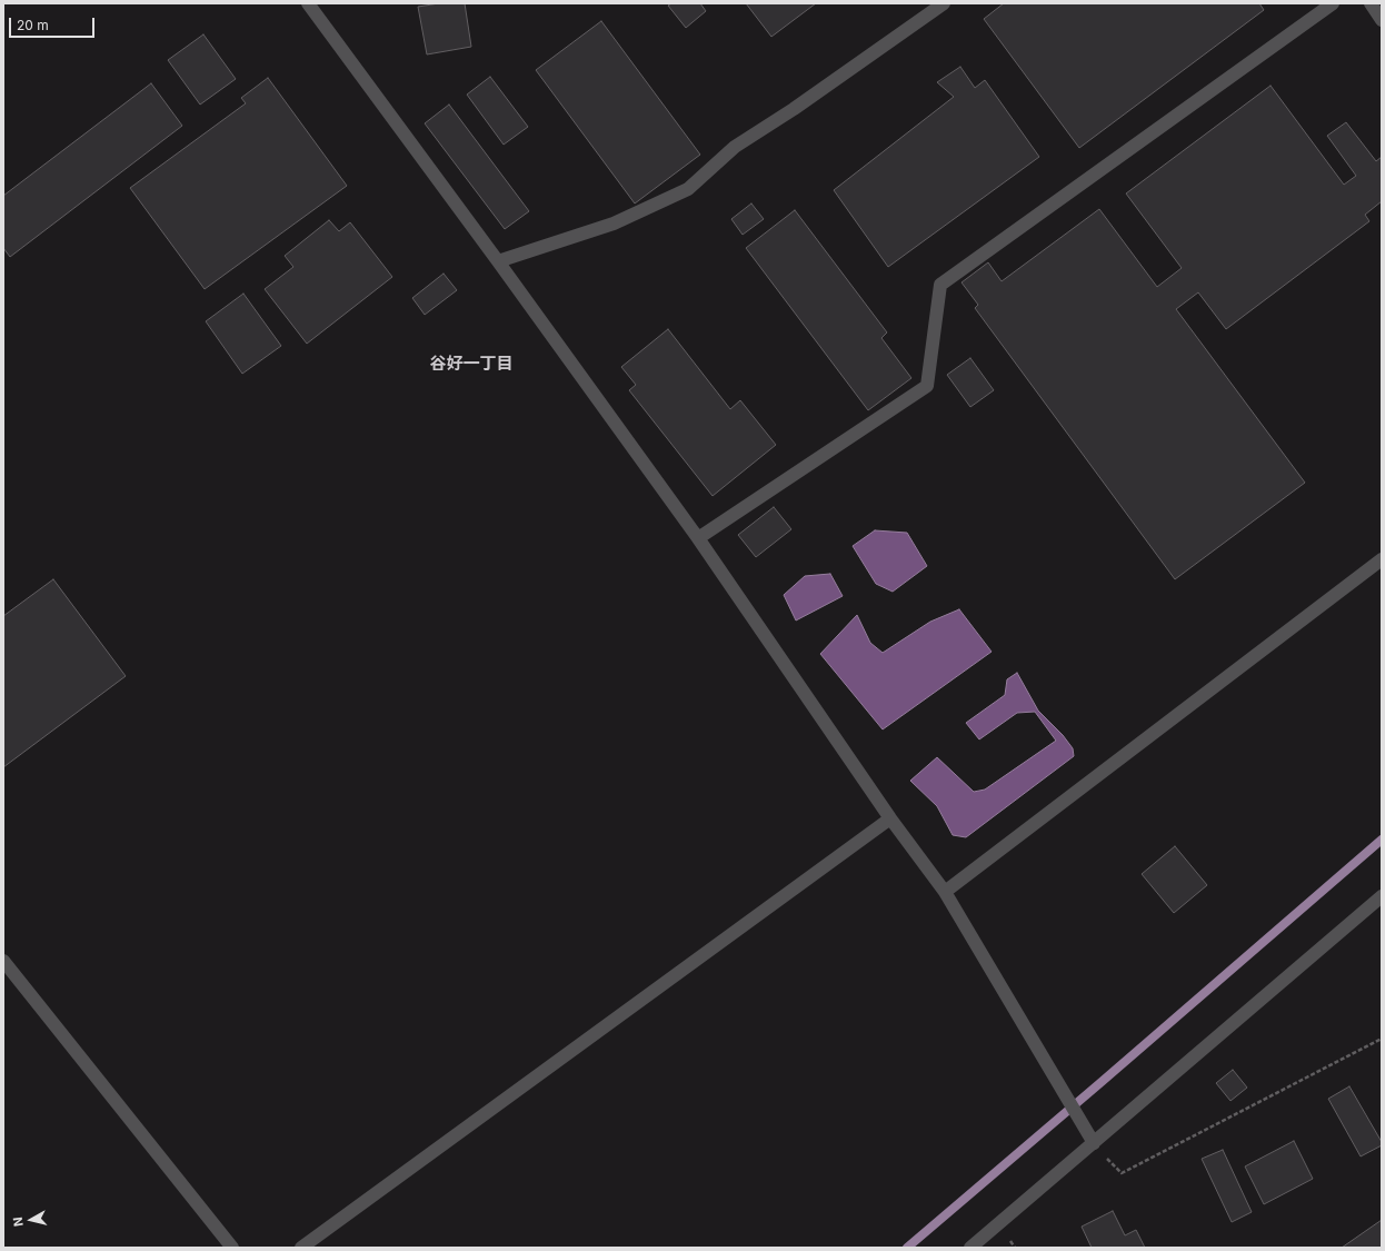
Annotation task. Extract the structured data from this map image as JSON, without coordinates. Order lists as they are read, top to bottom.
{
  "districts": ["谷好一丁目"],
  "scale_bar": "20 m",
  "north": "left"
}
